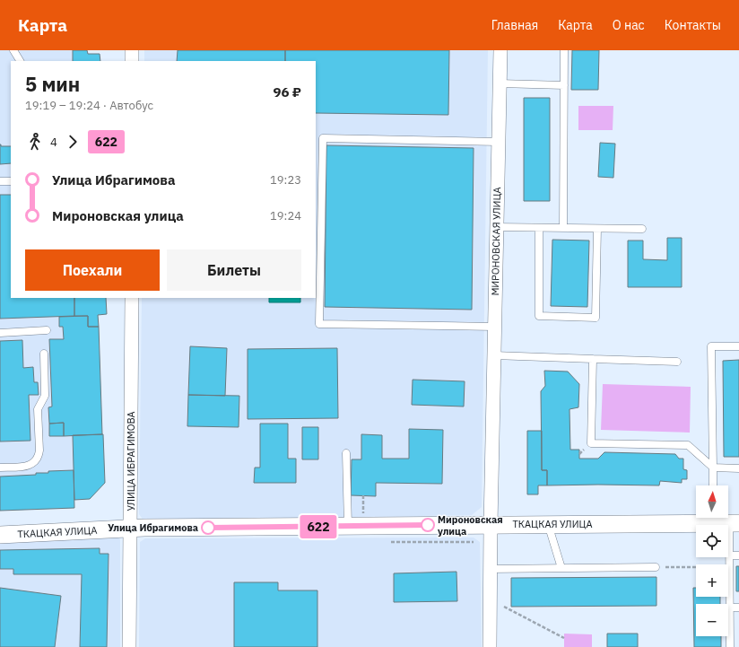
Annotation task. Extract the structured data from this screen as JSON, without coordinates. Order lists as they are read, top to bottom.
{
  "streets": {
    "street": ["МИРОНОВСКАЯ УЛИЦА", "УЛИЦА ИБРАГИМОВА", "ТКАЦКАЯ УЛИЦА"]
  },
  "crossings": [
    ["МИРОНОВСКАЯ УЛИЦА", "ТКАЦКАЯ УЛИЦА"],
    ["УЛИЦА ИБРАГИМОВА", "ТКАЦКАЯ УЛИЦА"]
  ],
  "places": ["Мироновская улица", "Улица Ибрагимова"],
  "lines": ["bus line 622"],
  "north": "top",
  "page": {
    "header": "Карта",
    "nav": [
      "Главная",
      "Карта",
      "О нас",
      "Контакты"
    ],
    "on_map": "622",
    "heading": ["5 мин", "19:19 – 19:24 · Автобус", "96 ₽"],
    "legs": ["4", "622"],
    "list": [
      {
        "name": "Улица Ибрагимова",
        "value": "19:23"
      },
      {
        "name": "Мироновская улица",
        "value": "19:24"
      }
    ],
    "buttons": ["Поехали", "Билеты"],
    "map_buttons": ["+", "−"]
  }
}
